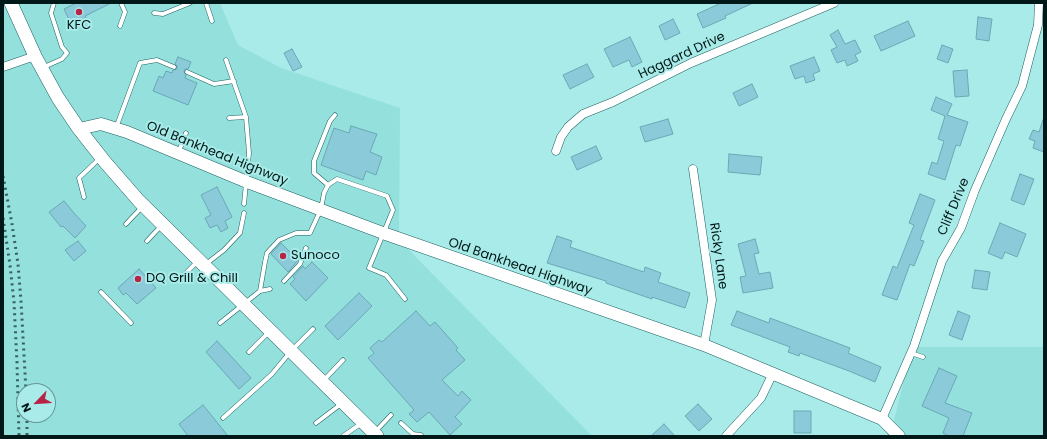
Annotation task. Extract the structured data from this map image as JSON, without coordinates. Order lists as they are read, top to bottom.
{
  "streets": {
    "street": [
      "Haggard Drive",
      "Old Bankhead Highway",
      "Cliff Drive",
      "Ricky Lane"
    ]
  },
  "crossings": [
    ["Old Bankhead Highway", "Cliff Drive"],
    ["Old Bankhead Highway", "Ricky Lane"]
  ],
  "places": ["KFC", "Sunoco", "DQ Grill & Chill"],
  "north": "bottom left"
}
